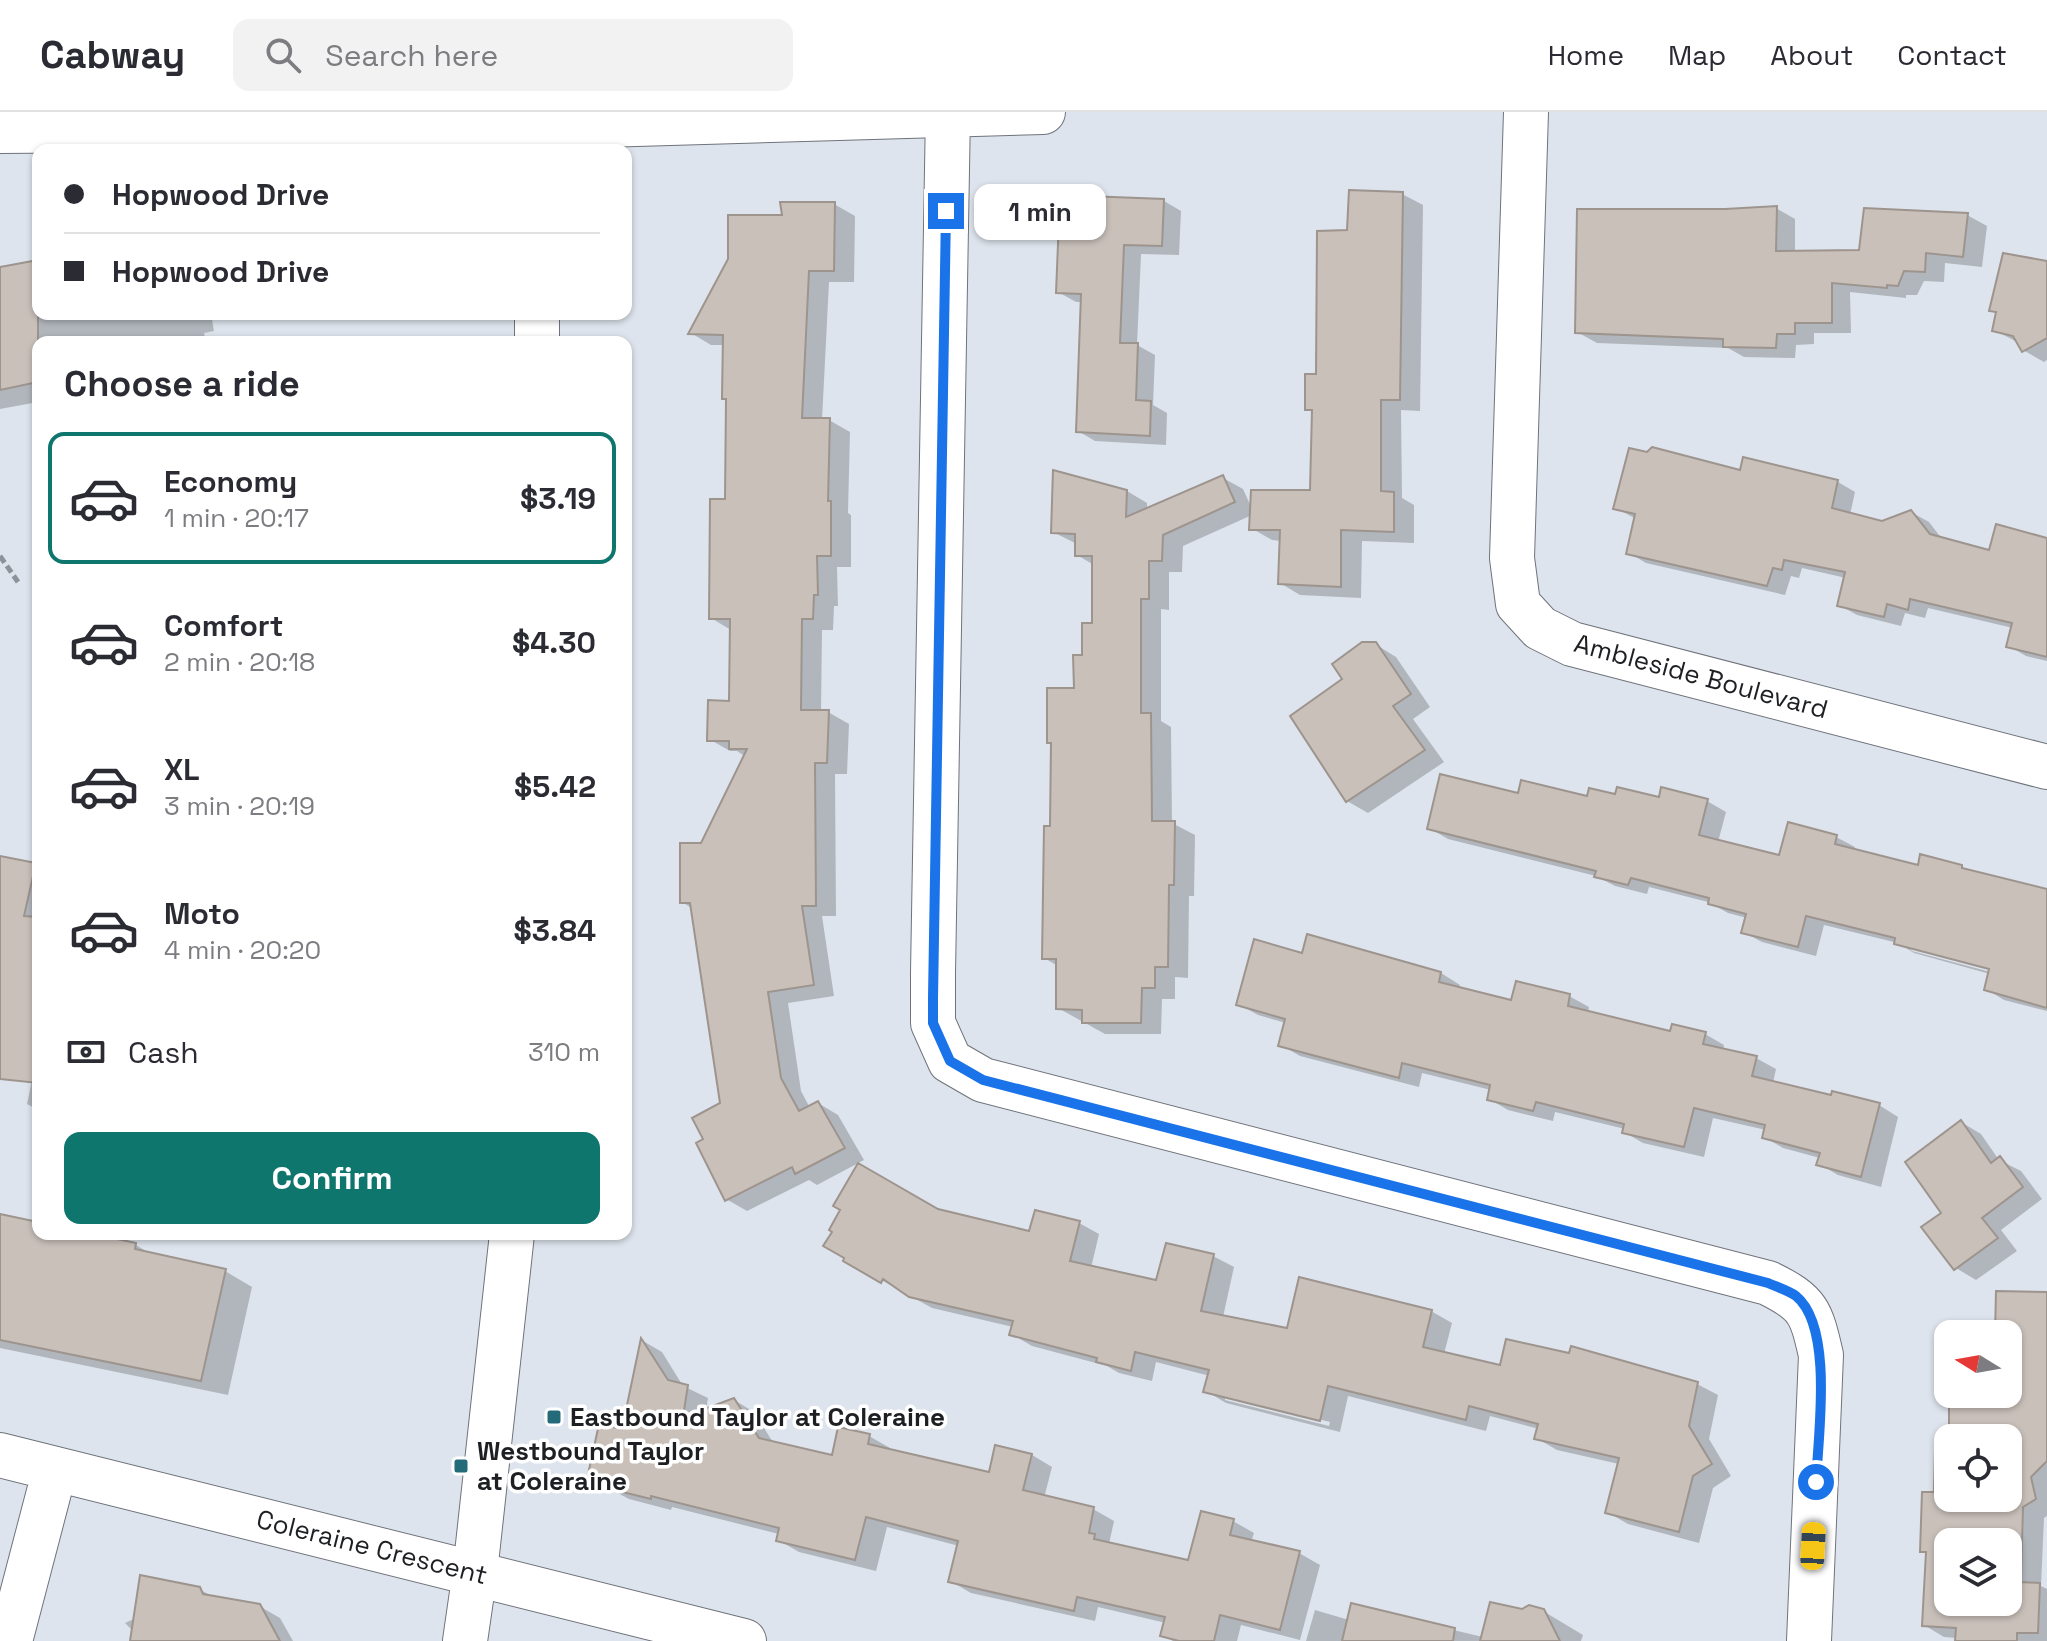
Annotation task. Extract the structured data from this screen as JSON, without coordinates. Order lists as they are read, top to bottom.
{
  "streets": {
    "street": ["Ambleside Boulevard", "Coleraine Crescent"]
  },
  "places": {
    "transit": ["Eastbound Taylor at Coleraine", "Westbound Taylor at Coleraine"]
  },
  "north": "left",
  "page": {
    "header": "Cabway",
    "search": "Search here",
    "nav": [
      "Home",
      "Map",
      "About",
      "Contact"
    ],
    "banner": ["Hopwood Drive", "Hopwood Drive"],
    "bubble": "1 min",
    "heading": "Choose a ride",
    "list": [
      {
        "name": "Economy",
        "note": "1 min · 20:17",
        "value": "$3.19"
      },
      {
        "name": "Comfort",
        "note": "2 min · 20:18",
        "value": "$4.30"
      },
      {
        "name": "XL",
        "note": "3 min · 20:19",
        "value": "$5.42"
      },
      {
        "name": "Moto",
        "note": "4 min · 20:20",
        "value": "$3.84"
      }
    ],
    "pay": ["Cash", "310 m"],
    "buttons": "Confirm"
  }
}
